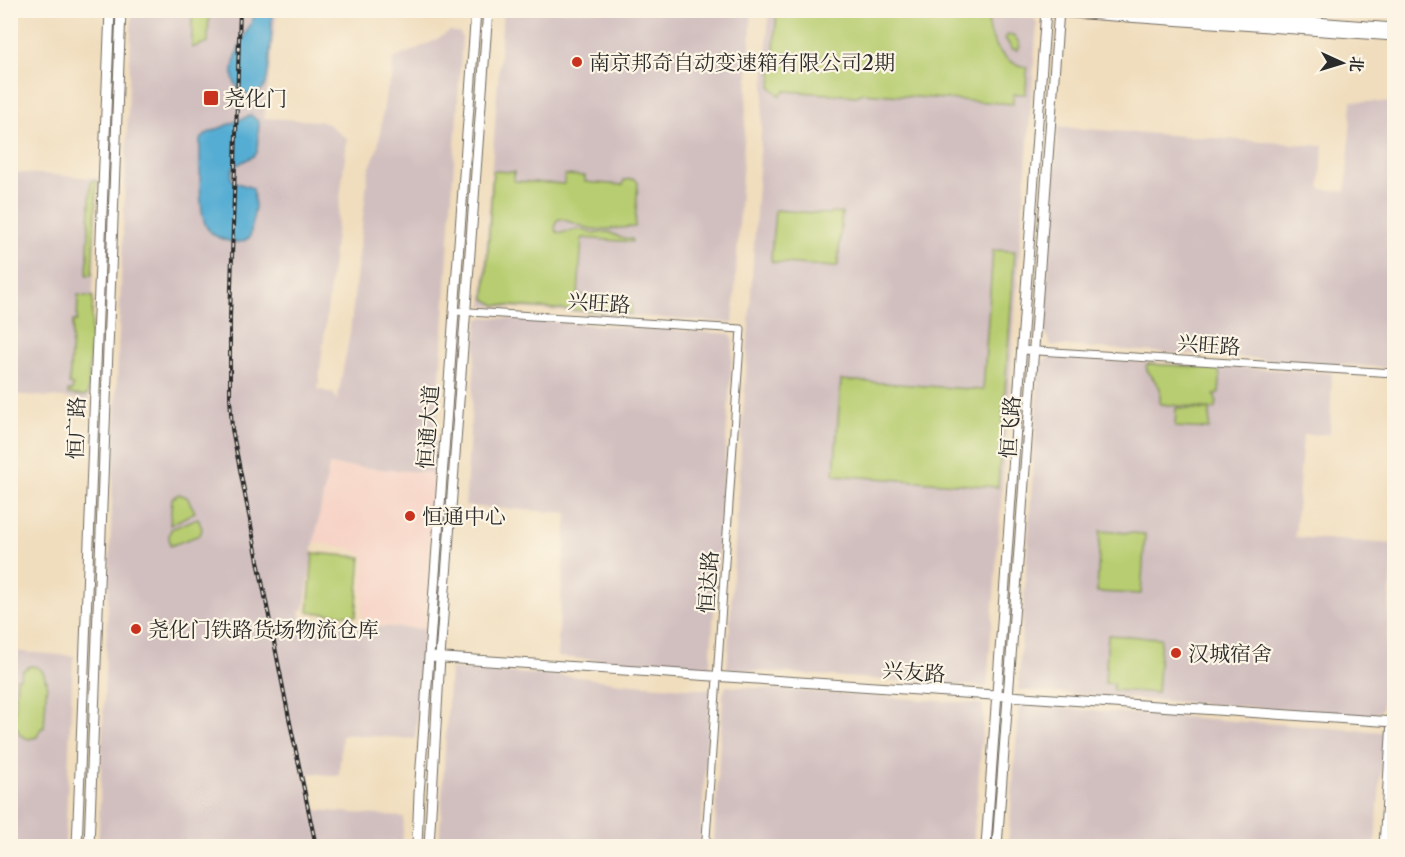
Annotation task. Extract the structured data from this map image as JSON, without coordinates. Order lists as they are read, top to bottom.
{
  "streets": {
    "main road": [
      "恒通大道",
      "恒飞路",
      "恒广路",
      "兴友路"
    ],
    "street": ["兴旺路", "恒达路"]
  },
  "crossings": [
    ["兴旺路", "恒通大道"],
    ["兴旺路", "恒飞路"],
    ["兴旺路", "恒达路"],
    ["恒通大道", "兴友路"],
    ["恒飞路", "兴友路"],
    ["恒达路", "兴友路"]
  ],
  "places": {
    "other": [
      "南京邦奇自动变速箱有限公司2期",
      "恒通中心",
      "尧化门铁路货场物流仓库",
      "汉城宿舍"
    ],
    "transit": ["尧化门"]
  },
  "north": "right"
}
